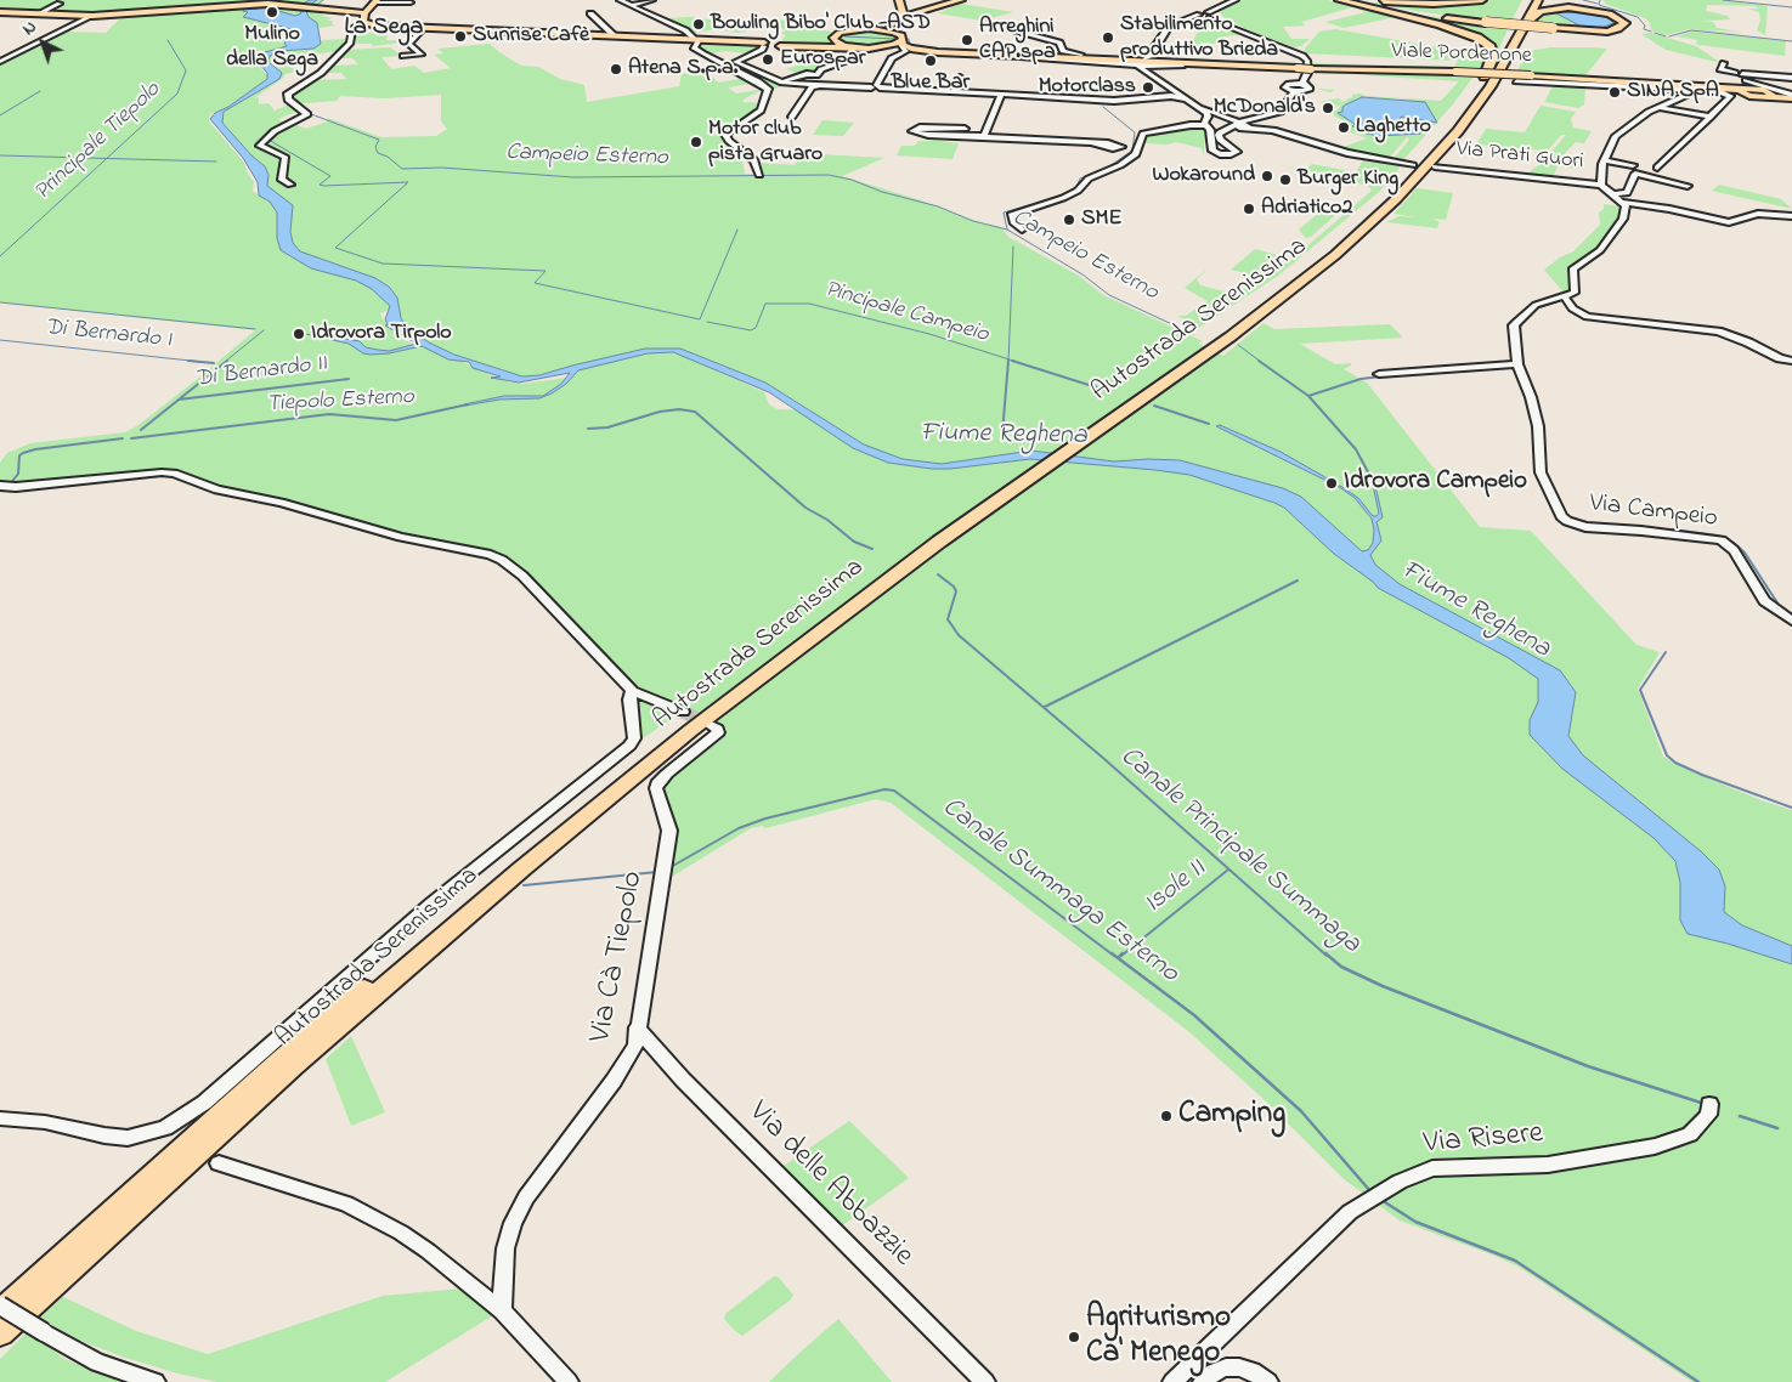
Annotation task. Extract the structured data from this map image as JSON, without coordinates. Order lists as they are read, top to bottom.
{
  "streets": {
    "highway": ["Autostrada Serenissima"],
    "main road": ["Viale Pordenone"],
    "street": [
      "Via Prati Guori",
      "Via Campeio",
      "Via Cà Tiepolo",
      "Via Risere",
      "Via delle Abbazzie"
    ]
  },
  "crossings": [
    ["Via Cà Tiepolo", "Via delle Abbazzie"]
  ],
  "districts": ["La Sega"],
  "water": [
    "Principale Tiepolo",
    "Campeio Esterno",
    "Pincipale Campeio",
    "Di Bernardo I",
    "Di Bernardo II",
    "Tiepolo Esterno",
    "Fiume Reghena",
    "Canale Principale Summaga",
    "Isole II",
    "Canale Summaga Esterno"
  ],
  "places": [
    "Mulino della Sega",
    "Bowling Bibo' Club -ASD",
    "Sunrise Cafè",
    "Stabilimento produttivo Brieda",
    "Arreghini CAP.spa",
    "Eurospar",
    "Blue Bar",
    "Atena S.p.a.",
    "Motorclass",
    "SINA SpA",
    "McDonald's",
    "Laghetto",
    "Motor club pista Gruaro",
    "Wokaround",
    "Burger King",
    "Adriatico2",
    "SME",
    "Idrovora Tirpolo",
    "Idrovora Campeio",
    "Camping",
    "Agriturismo Ca' Menego"
  ],
  "north": "top left"
}
